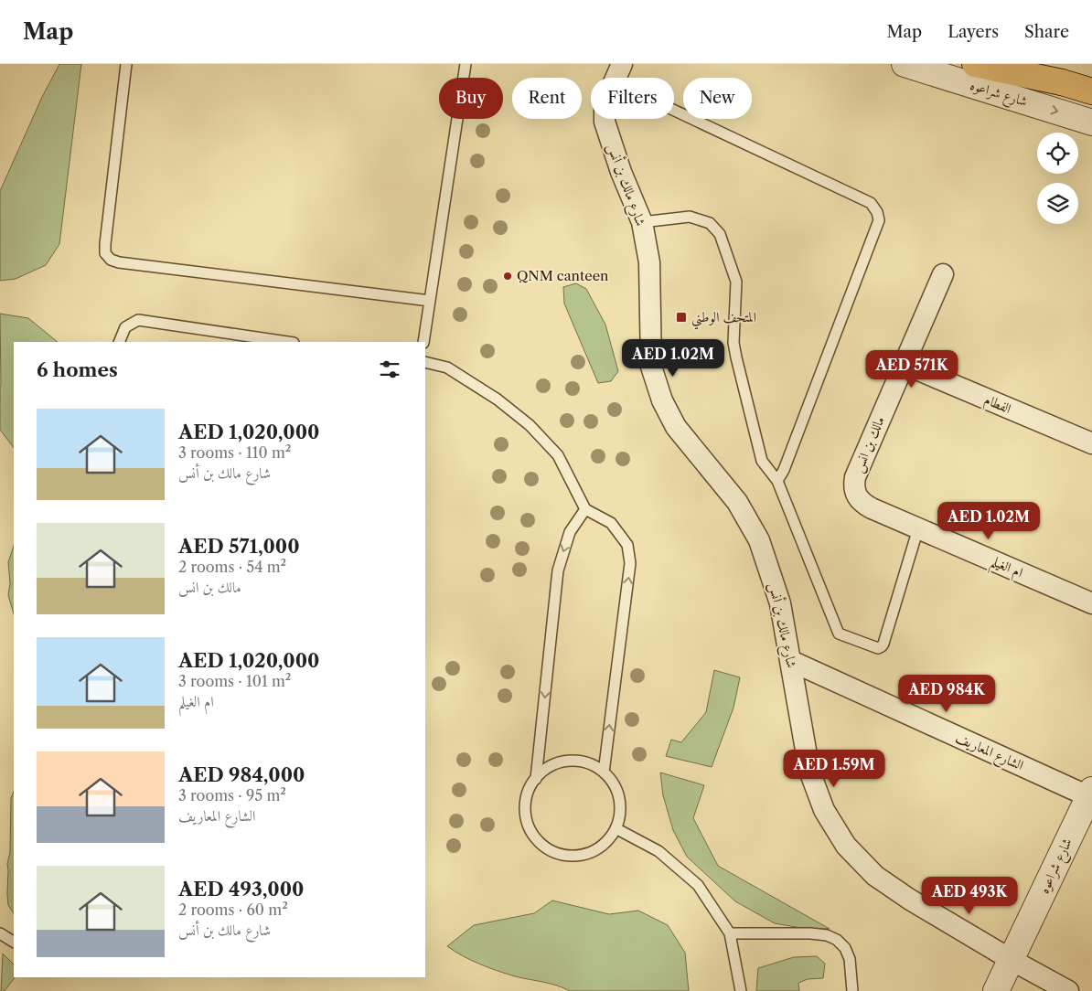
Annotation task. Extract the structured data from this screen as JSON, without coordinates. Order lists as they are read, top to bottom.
{
  "streets": {
    "street": [
      "شارع شراعوه",
      "شارع مالك بن أنس",
      "الفطام",
      "مالك بن انس",
      "ام الغيلم",
      "الشارع المعاريف"
    ]
  },
  "crossings": [
    ["شارع شراعوه", "شارع مالك بن أنس"],
    ["شارع شراعوه", "الشارع المعاريف"],
    ["شارع مالك بن أنس", "الشارع المعاريف"],
    ["الفطام", "مالك بن انس"],
    ["مالك بن انس", "ام الغيلم"]
  ],
  "one_way": ["شارع شراعوه"],
  "places": {
    "other": ["QNM canteen"],
    "transit": ["المتحف الوطني"]
  },
  "page": {
    "header": "Map",
    "nav": ["Map", "Layers", "Share"],
    "chip": [
      "Buy",
      "Rent",
      "Filters",
      "New"
    ],
    "price": [
      "AED 1.02M",
      "AED 571K",
      "AED 1.02M",
      "AED 984K",
      "AED 1.59M",
      "AED 493K"
    ],
    "heading": "6 homes",
    "list": [
      {
        "name": "AED 1,020,000",
        "note": "3 rooms · 110 m² · شارع مالك بن أنس"
      },
      {
        "name": "AED 571,000",
        "note": "2 rooms · 54 m² · مالك بن انس"
      },
      {
        "name": "AED 1,020,000",
        "note": "3 rooms · 101 m² · ام الغيلم"
      },
      {
        "name": "AED 984,000",
        "note": "3 rooms · 95 m² · الشارع المعاريف"
      },
      {
        "name": "AED 493,000",
        "note": "2 rooms · 60 m² · شارع مالك بن أنس"
      }
    ]
  }
}
